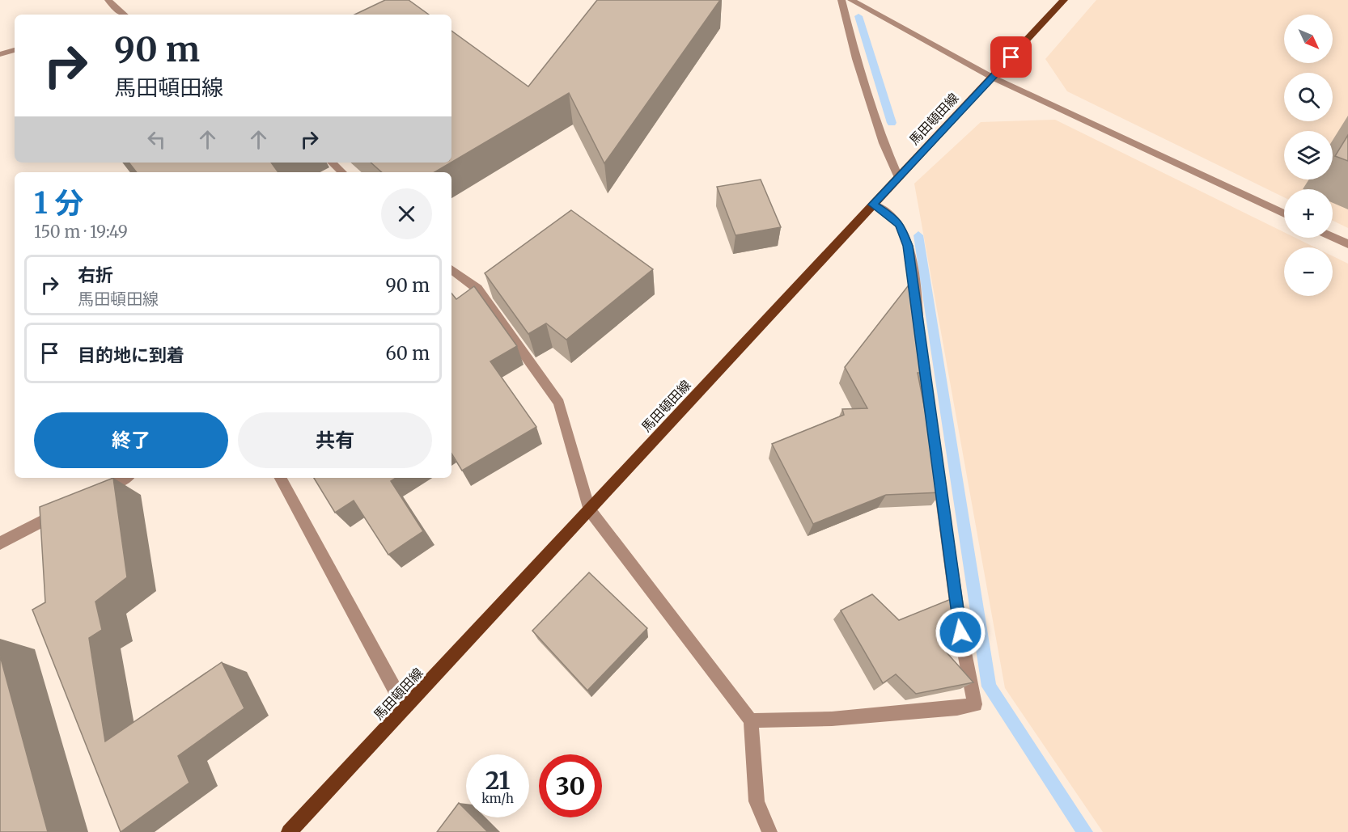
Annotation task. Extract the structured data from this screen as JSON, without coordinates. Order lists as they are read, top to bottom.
{
  "streets": {
    "main road": ["馬田頓田線"]
  },
  "north": "bottom right",
  "page": {
    "map_buttons": ["+", "−"],
    "turn": ["90 m", "馬田頓田線"],
    "heading": ["1 分", "150 m · 19:49"],
    "list": [
      {
        "name": "右折",
        "note": "馬田頓田線",
        "value": "90 m"
      },
      {
        "name": "目的地に到着",
        "value": "60 m"
      }
    ],
    "buttons": ["終了", "共有"],
    "speed": "21 km/h",
    "limit": "30"
  }
}
